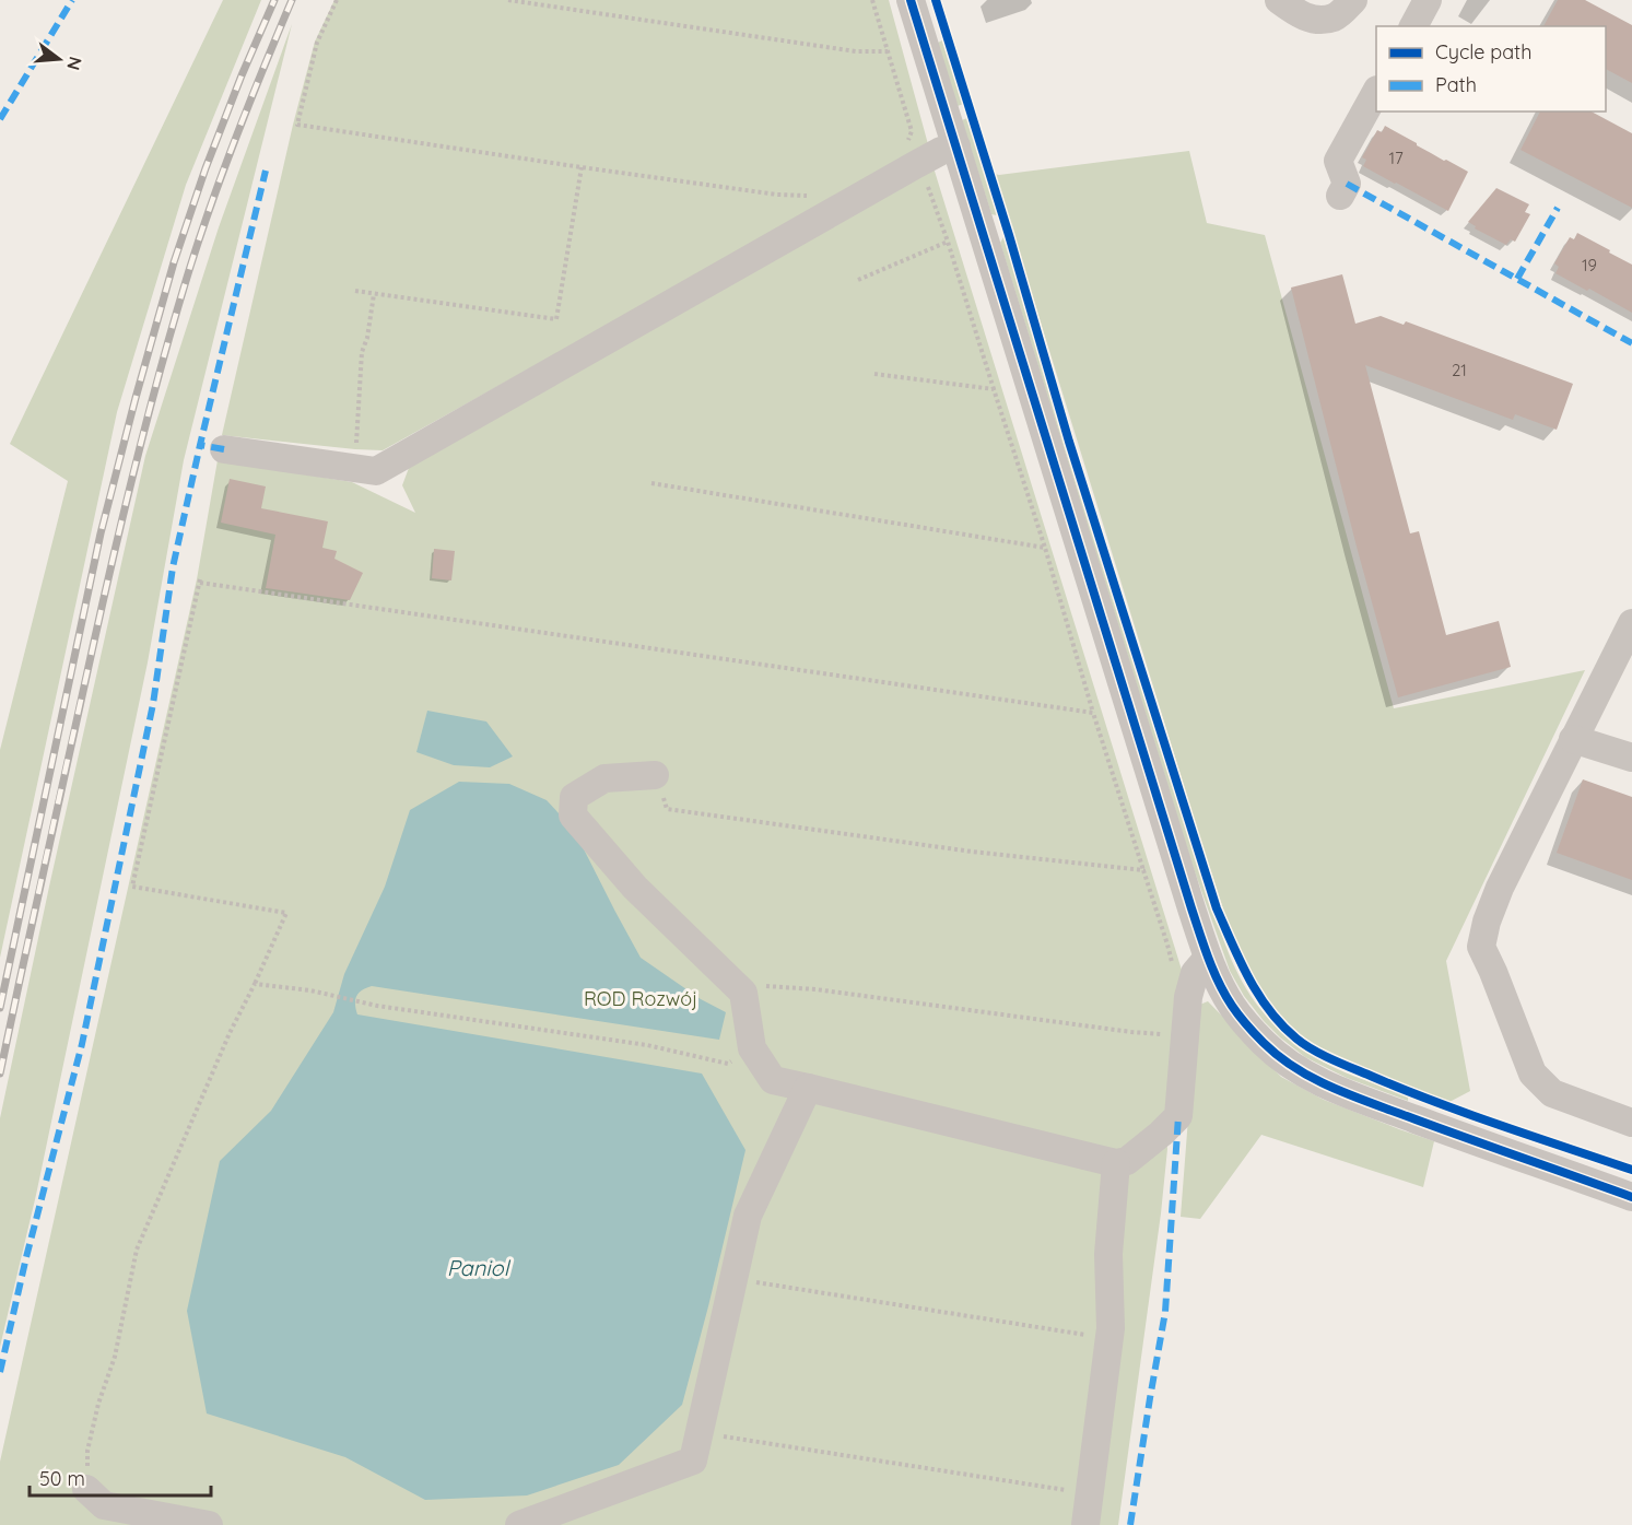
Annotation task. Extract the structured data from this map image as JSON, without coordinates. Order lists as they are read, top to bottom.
{
  "water": ["Paniol"],
  "parks": ["ROD Rozwój"],
  "house_numbers": ["17", "19", "21"],
  "legend": ["Cycle path", "Path"],
  "scale_bar": "50 m",
  "north": "right"
}
